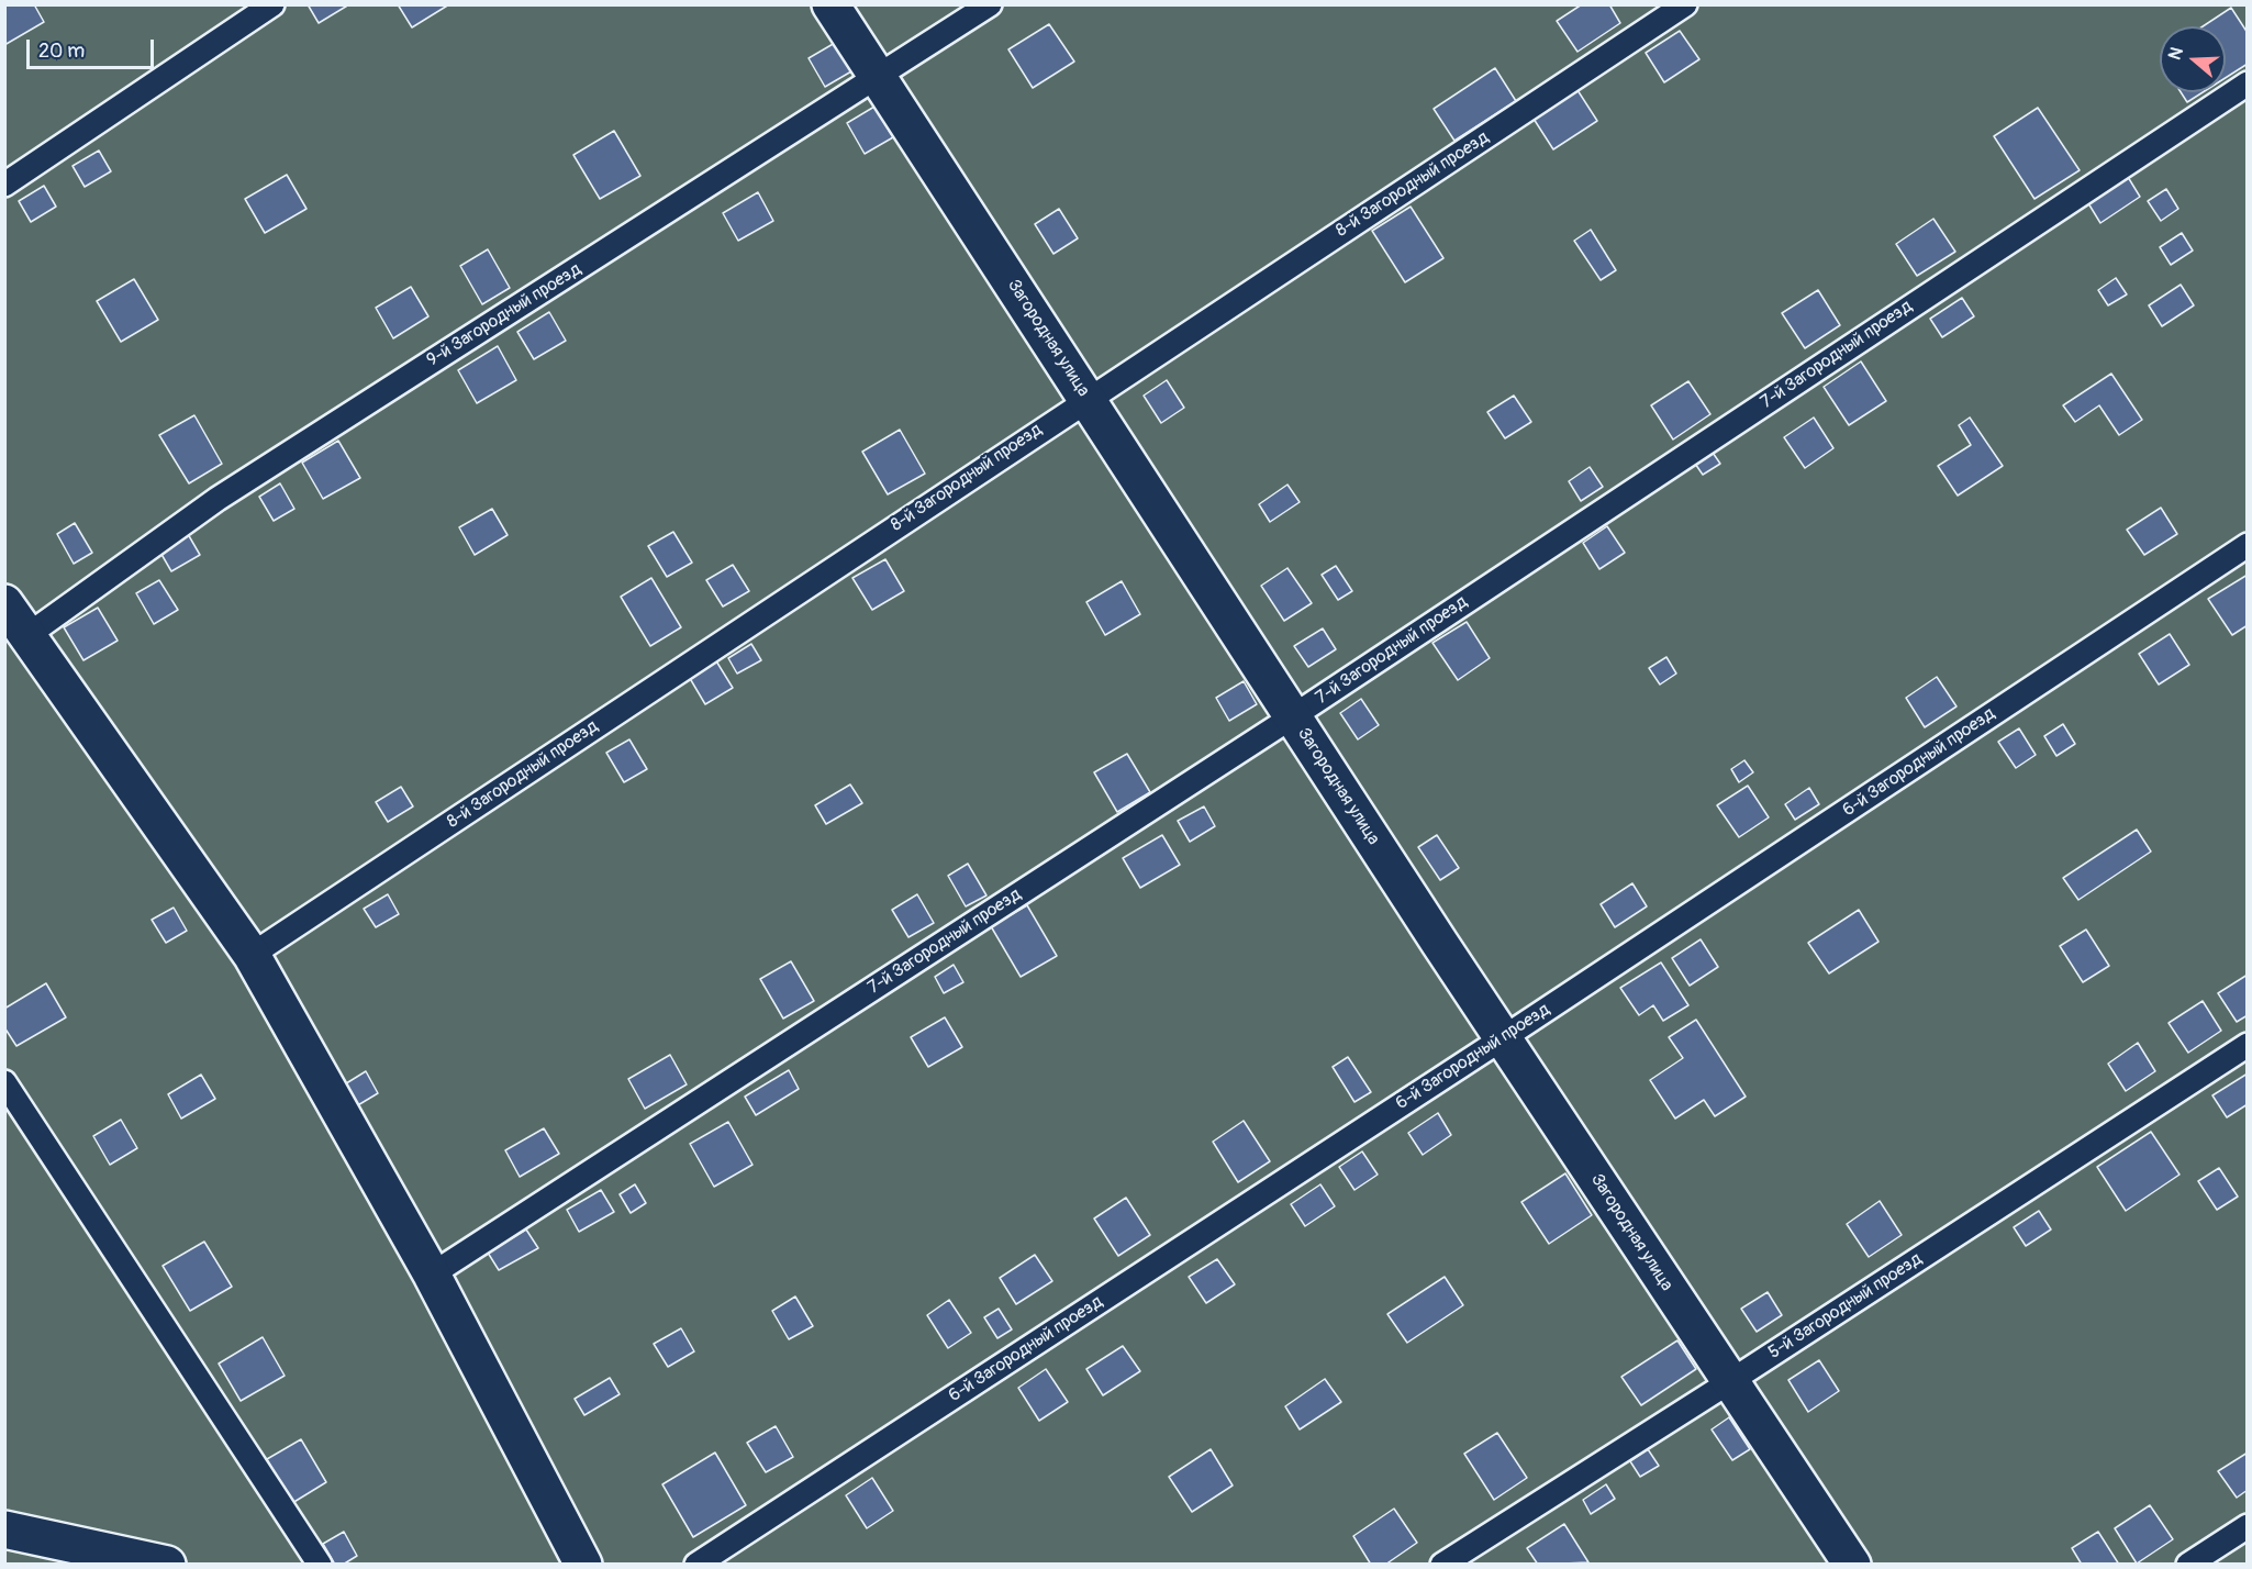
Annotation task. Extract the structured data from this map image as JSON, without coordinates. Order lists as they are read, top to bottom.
{
  "streets": {
    "street": ["Загородная улица"],
    "lane": [
      "8-й Загородный проезд",
      "9-й Загородный проезд",
      "7-й Загородный проезд",
      "6-й Загородный проезд",
      "5-й Загородный проезд"
    ]
  },
  "crossings": [
    ["8-й Загородный проезд", "Загородная улица"],
    ["9-й Загородный проезд", "Загородная улица"],
    ["Загородная улица", "7-й Загородный проезд"],
    ["Загородная улица", "6-й Загородный проезд"],
    ["Загородная улица", "5-й Загородный проезд"]
  ],
  "scale_bar": "20 m",
  "north": "left"
}
